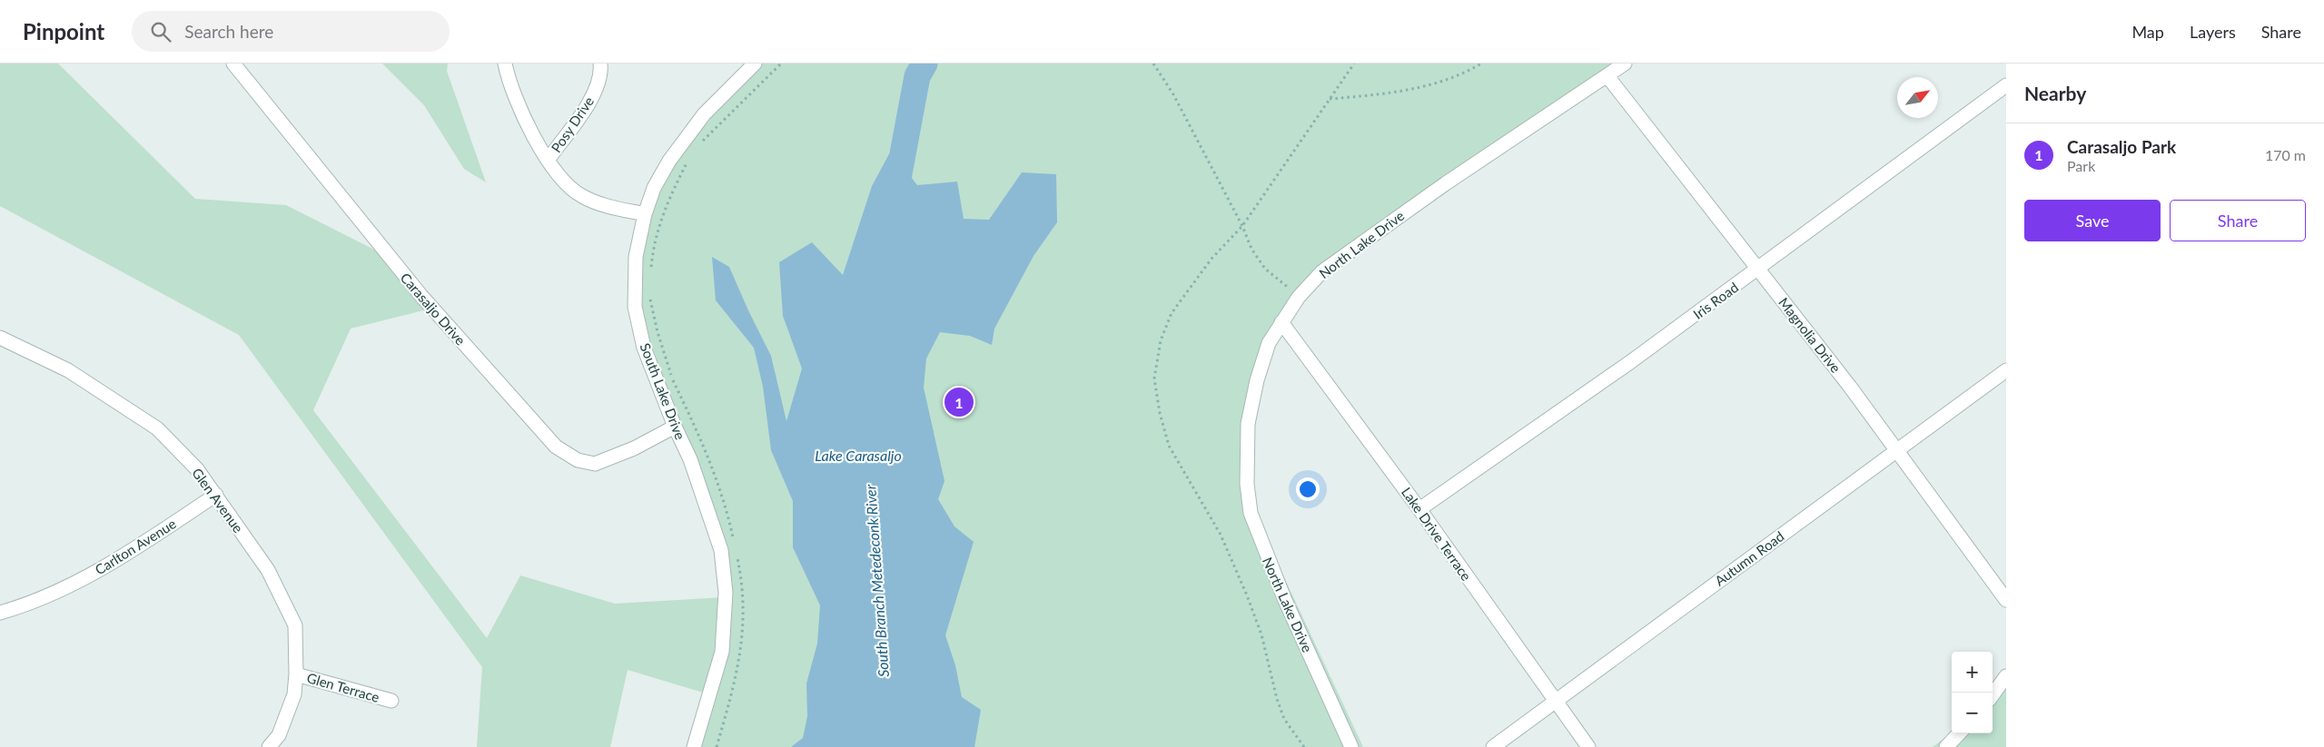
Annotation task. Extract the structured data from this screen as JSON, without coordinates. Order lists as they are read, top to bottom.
{
  "streets": {
    "street": [
      "Posy Drive",
      "North Lake Drive",
      "Iris Road",
      "Carasaljo Drive",
      "Magnolia Drive",
      "South Lake Drive",
      "Glen Avenue",
      "Lake Drive Terrace",
      "Carlton Avenue",
      "Autumn Road",
      "Glen Terrace"
    ]
  },
  "crossings": [
    ["North Lake Drive", "Magnolia Drive"],
    ["North Lake Drive", "Lake Drive Terrace"],
    ["Iris Road", "Magnolia Drive"],
    ["Iris Road", "Lake Drive Terrace"],
    ["Carasaljo Drive", "South Lake Drive"],
    ["Magnolia Drive", "Autumn Road"],
    ["Glen Avenue", "Carlton Avenue"],
    ["Glen Avenue", "Glen Terrace"],
    ["Lake Drive Terrace", "Autumn Road"]
  ],
  "water": ["Lake Carasaljo", "South Branch Metedeconk River"],
  "north": "top right",
  "page": {
    "header": "Pinpoint",
    "search": "Search here",
    "nav": ["Map", "Layers", "Share"],
    "heading": "Nearby",
    "list": [
      {
        "mark": "1",
        "name": "Carasaljo Park",
        "note": "Park",
        "value": "170 m"
      }
    ],
    "buttons": ["Save", "Share"],
    "pins": "1",
    "map_buttons": ["+", "−"]
  }
}
